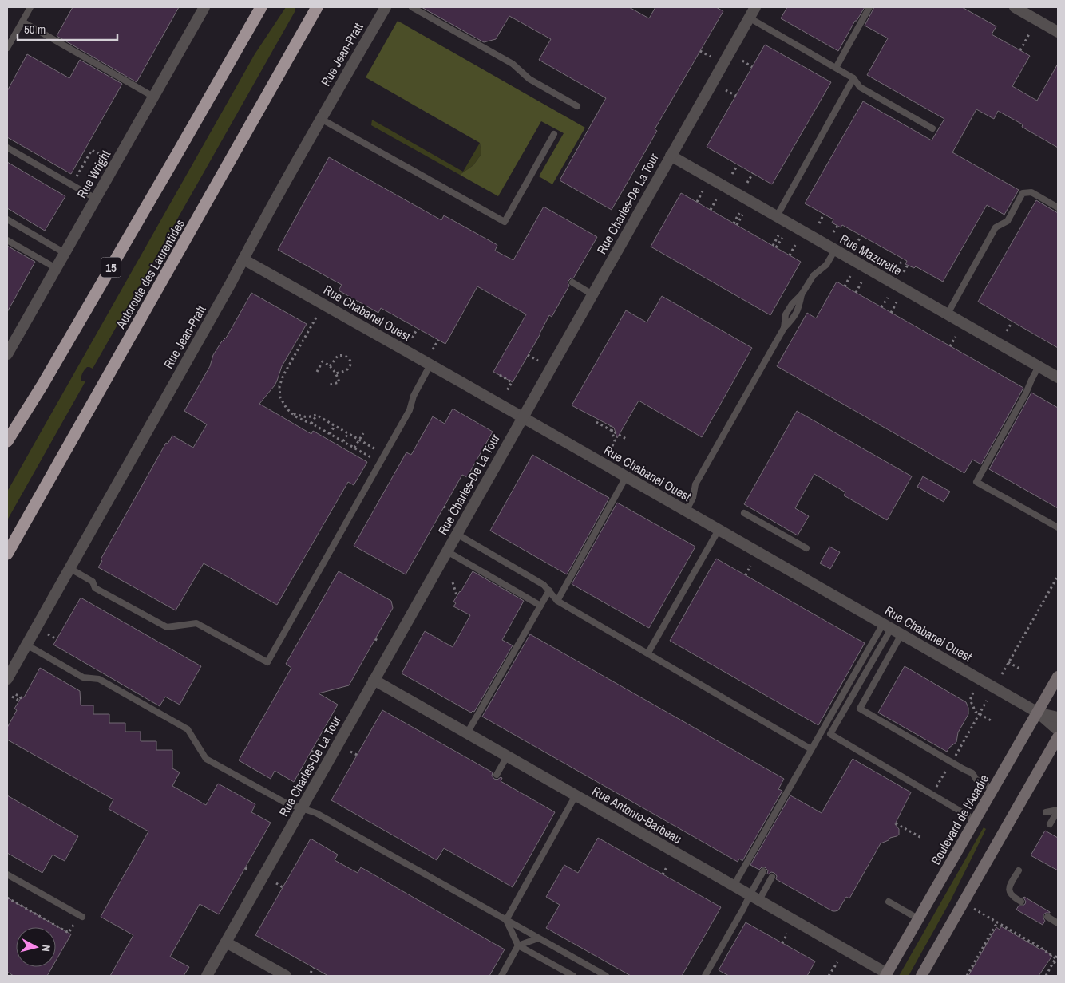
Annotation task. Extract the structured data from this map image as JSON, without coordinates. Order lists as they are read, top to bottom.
{
  "streets": {
    "highway": ["15", "Autoroute des Laurentides"],
    "main road": ["Boulevard de l'Acadie"],
    "street": [
      "Rue Jean-Pratt",
      "Rue Wright",
      "Rue Charles-De La Tour",
      "Rue Mazurette",
      "Rue Chabanel Ouest",
      "Rue Antonio-Barbeau"
    ]
  },
  "crossings": [
    ["Rue Jean-Pratt", "Rue Chabanel Ouest"],
    ["Rue Charles-De La Tour", "Rue Mazurette"],
    ["Rue Charles-De La Tour", "Rue Chabanel Ouest"],
    ["Rue Charles-De La Tour", "Rue Antonio-Barbeau"],
    ["Rue Chabanel Ouest", "Boulevard de l'Acadie"],
    ["Rue Antonio-Barbeau", "Boulevard de l'Acadie"]
  ],
  "scale_bar": "50 m",
  "north": "right"
}
